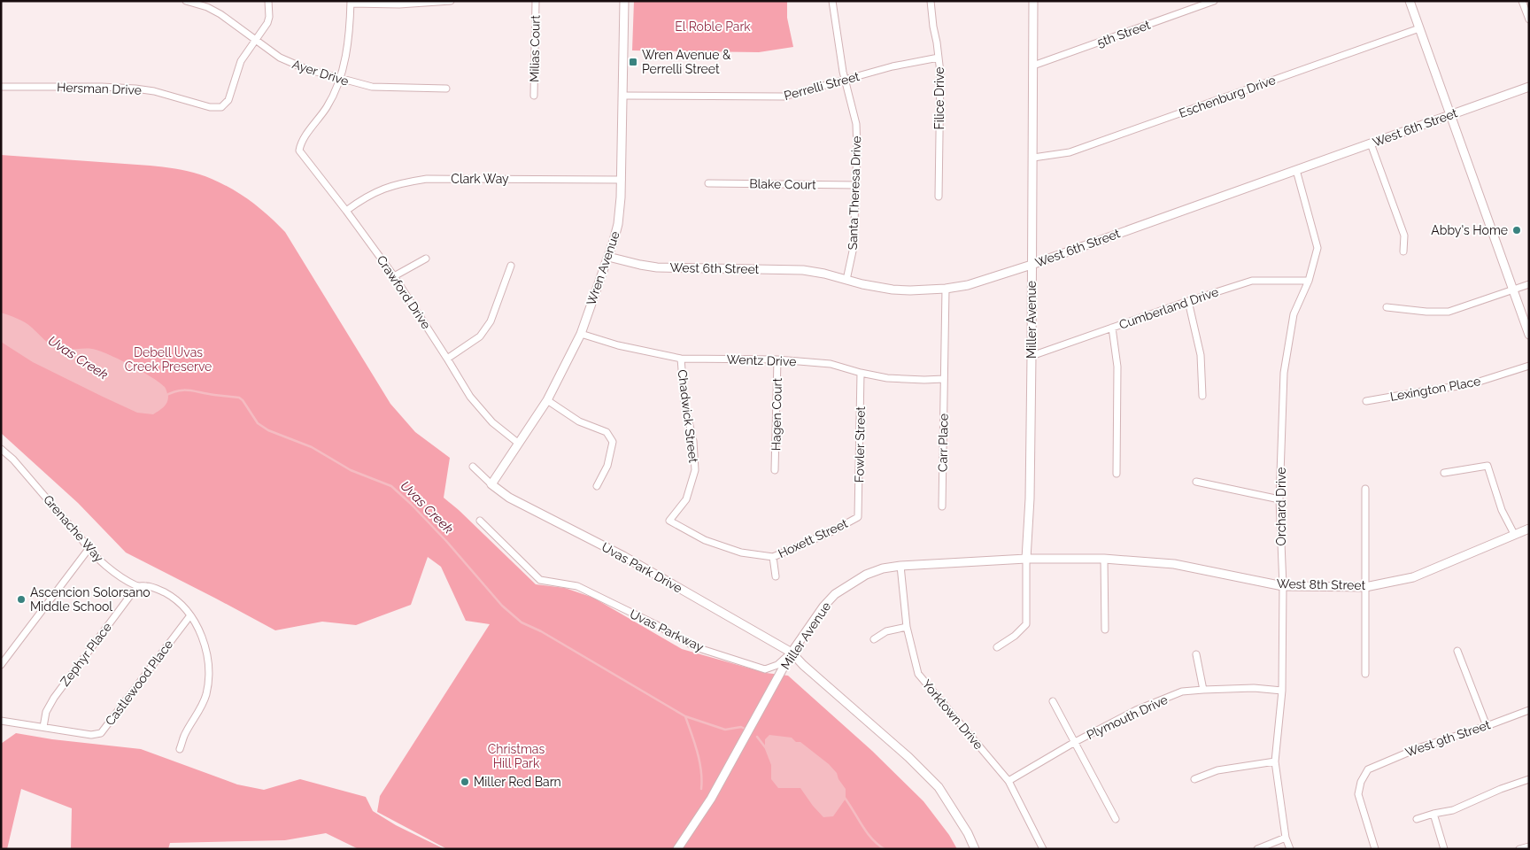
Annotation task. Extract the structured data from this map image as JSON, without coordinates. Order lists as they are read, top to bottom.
{
  "streets": {
    "street": [
      "5th Street",
      "Milias Court",
      "Ayer Drive",
      "Perrelli Street",
      "Hersman Drive",
      "Eschenburg Drive",
      "Filice Drive",
      "West 6th Street",
      "Clark Way",
      "Blake Court",
      "Santa Theresa Drive",
      "Wren Avenue",
      "Crawford Drive",
      "Cumberland Drive",
      "Miller Avenue",
      "Wentz Drive",
      "Lexington Place",
      "Hagen Court",
      "Chadwick Street",
      "Carr Place",
      "Fowler Street",
      "Orchard Drive",
      "Grenache Way",
      "Hoxett Street",
      "Uvas Park Drive",
      "West 8th Street",
      "Uvas Parkway",
      "Zephyr Place",
      "Castlewood Place",
      "Yorktown Drive",
      "Plymouth Drive",
      "West 9th Street"
    ]
  },
  "crossings": [
    ["5th Street", "Miller Avenue"],
    ["Ayer Drive", "Hersman Drive"],
    ["Ayer Drive", "Crawford Drive"],
    ["Perrelli Street", "Filice Drive"],
    ["Perrelli Street", "Santa Theresa Drive"],
    ["Perrelli Street", "Wren Avenue"],
    ["Eschenburg Drive", "Miller Avenue"],
    ["West 6th Street", "Santa Theresa Drive"],
    ["West 6th Street", "Wren Avenue"],
    ["West 6th Street", "Miller Avenue"],
    ["West 6th Street", "Carr Place"],
    ["West 6th Street", "Orchard Drive"],
    ["Clark Way", "Wren Avenue"],
    ["Clark Way", "Crawford Drive"],
    ["Blake Court", "Santa Theresa Drive"],
    ["Wren Avenue", "Crawford Drive"],
    ["Wren Avenue", "Wentz Drive"],
    ["Wren Avenue", "Uvas Park Drive"],
    ["Cumberland Drive", "Miller Avenue"],
    ["Cumberland Drive", "Orchard Drive"],
    ["Miller Avenue", "Uvas Park Drive"],
    ["Miller Avenue", "West 8th Street"],
    ["Miller Avenue", "Uvas Parkway"],
    ["Miller Avenue", "Yorktown Drive"],
    ["Wentz Drive", "Hagen Court"],
    ["Wentz Drive", "Chadwick Street"],
    ["Wentz Drive", "Carr Place"],
    ["Wentz Drive", "Fowler Street"],
    ["Chadwick Street", "Hoxett Street"],
    ["Fowler Street", "Hoxett Street"],
    ["Orchard Drive", "West 8th Street"],
    ["Orchard Drive", "Plymouth Drive"],
    ["Grenache Way", "Zephyr Place"],
    ["Grenache Way", "Castlewood Place"],
    ["Uvas Park Drive", "Uvas Parkway"],
    ["Zephyr Place", "Castlewood Place"],
    ["Yorktown Drive", "Plymouth Drive"]
  ],
  "water": ["Uvas Creek"],
  "parks": ["El Roble Park", "Debell Uvas Creek Preserve", "Christmas Hill Park"],
  "places": {
    "transit": ["Wren Avenue & Perrelli Street"],
    "other": ["Abby's Home", "Ascencion Solorsano Middle School", "Miller Red Barn"]
  }
}
